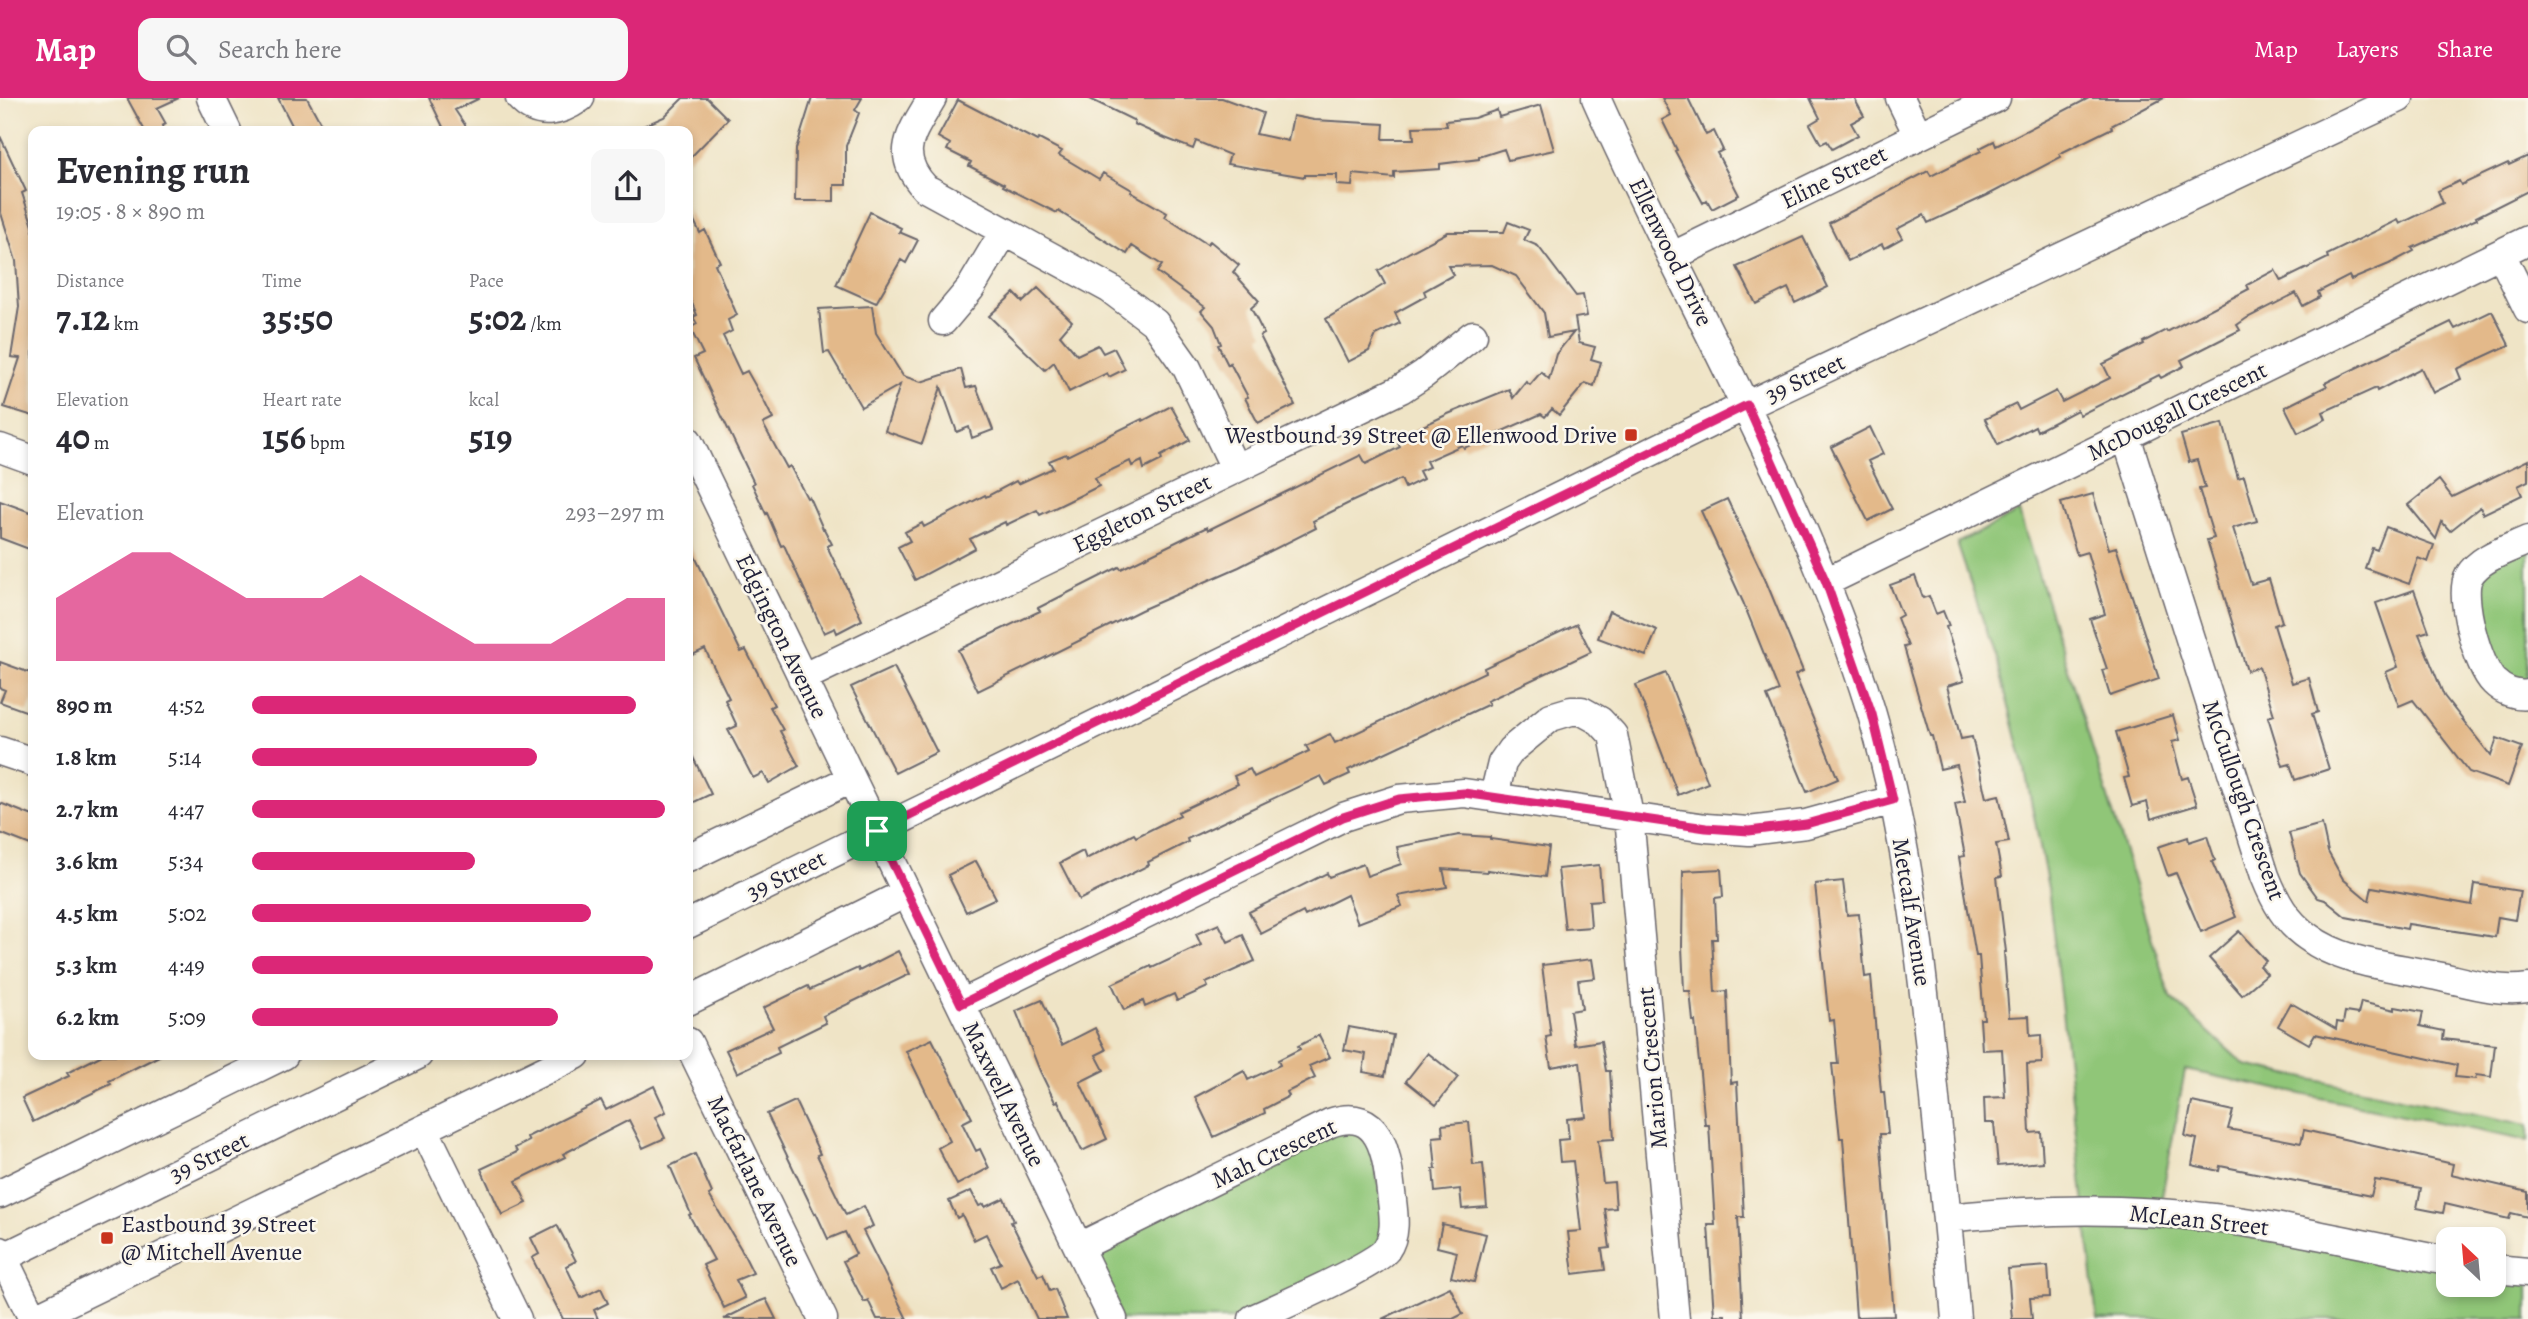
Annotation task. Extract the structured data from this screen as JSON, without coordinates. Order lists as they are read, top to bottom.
{
  "streets": {
    "street": [
      "Eline Street",
      "Ellenwood Drive",
      "39 Street",
      "McDougall Crescent",
      "Eggleton Street",
      "Edgington Avenue",
      "McCullough Crescent",
      "Metcalf Avenue",
      "Marion Crescent",
      "Maxwell Avenue",
      "Mah Crescent",
      "Macfarlane Avenue",
      "McLean Street"
    ]
  },
  "crossings": [
    ["Eline Street", "Ellenwood Drive"],
    ["Ellenwood Drive", "39 Street"],
    ["Ellenwood Drive", "Metcalf Avenue"],
    ["39 Street", "Edgington Avenue"],
    ["39 Street", "Metcalf Avenue"],
    ["39 Street", "Maxwell Avenue"],
    ["McDougall Crescent", "McCullough Crescent"],
    ["McDougall Crescent", "Metcalf Avenue"],
    ["Eggleton Street", "Edgington Avenue"],
    ["Edgington Avenue", "Maxwell Avenue"],
    ["Metcalf Avenue", "McLean Street"],
    ["Maxwell Avenue", "Mah Crescent"]
  ],
  "places": {
    "transit": ["Westbound 39 Street @ Ellenwood Drive", "Eastbound 39 Street @ Mitchell Avenue"]
  },
  "north": "top left",
  "page": {
    "header": "Map",
    "search": "Search here",
    "nav": ["Map", "Layers", "Share"],
    "heading": ["Evening run", "19:05 · 8 × 890 m"],
    "stats": [
      ["Distance", "7.12 km"],
      ["Time", "35:50"],
      ["Pace", "5:02 /km"],
      ["Elevation", "40 m"],
      ["Heart rate", "156 bpm"],
      ["kcal", "519"]
    ],
    "chart": ["Elevation", "293–297 m"],
    "list": [
      {
        "name": "890 m",
        "note": "4:52"
      },
      {
        "name": "1.8 km",
        "note": "5:14"
      },
      {
        "name": "2.7 km",
        "note": "4:47"
      },
      {
        "name": "3.6 km",
        "note": "5:34"
      },
      {
        "name": "4.5 km",
        "note": "5:02"
      },
      {
        "name": "5.3 km",
        "note": "4:49"
      },
      {
        "name": "6.2 km",
        "note": "5:09"
      }
    ]
  }
}
